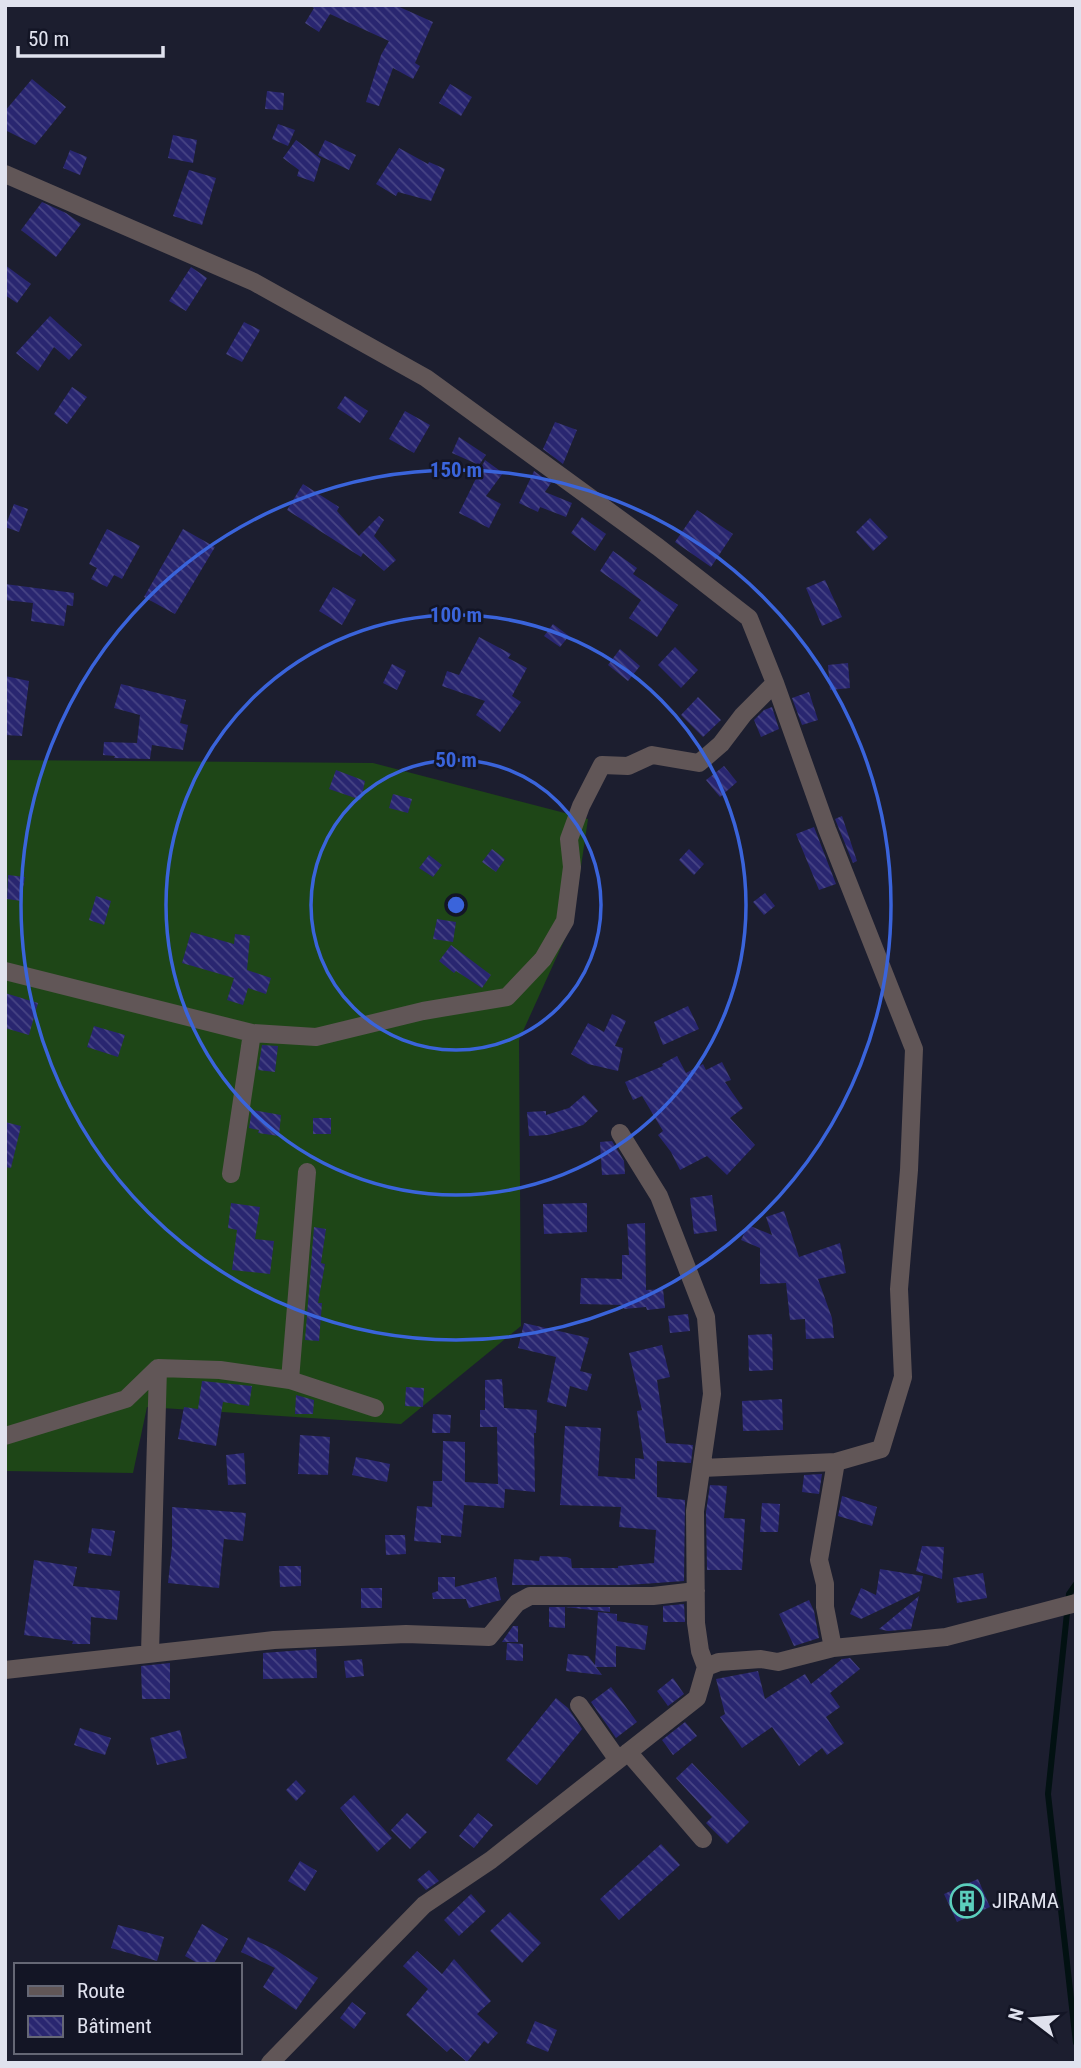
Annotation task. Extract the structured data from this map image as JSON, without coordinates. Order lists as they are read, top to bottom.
{
  "places": {
    "building": ["JIRAMA"]
  },
  "legend": ["Route", "Bâtiment"],
  "scale_bar": "50 m",
  "north": "left",
  "rings": ["150 m", "100 m", "50 m"]
}
